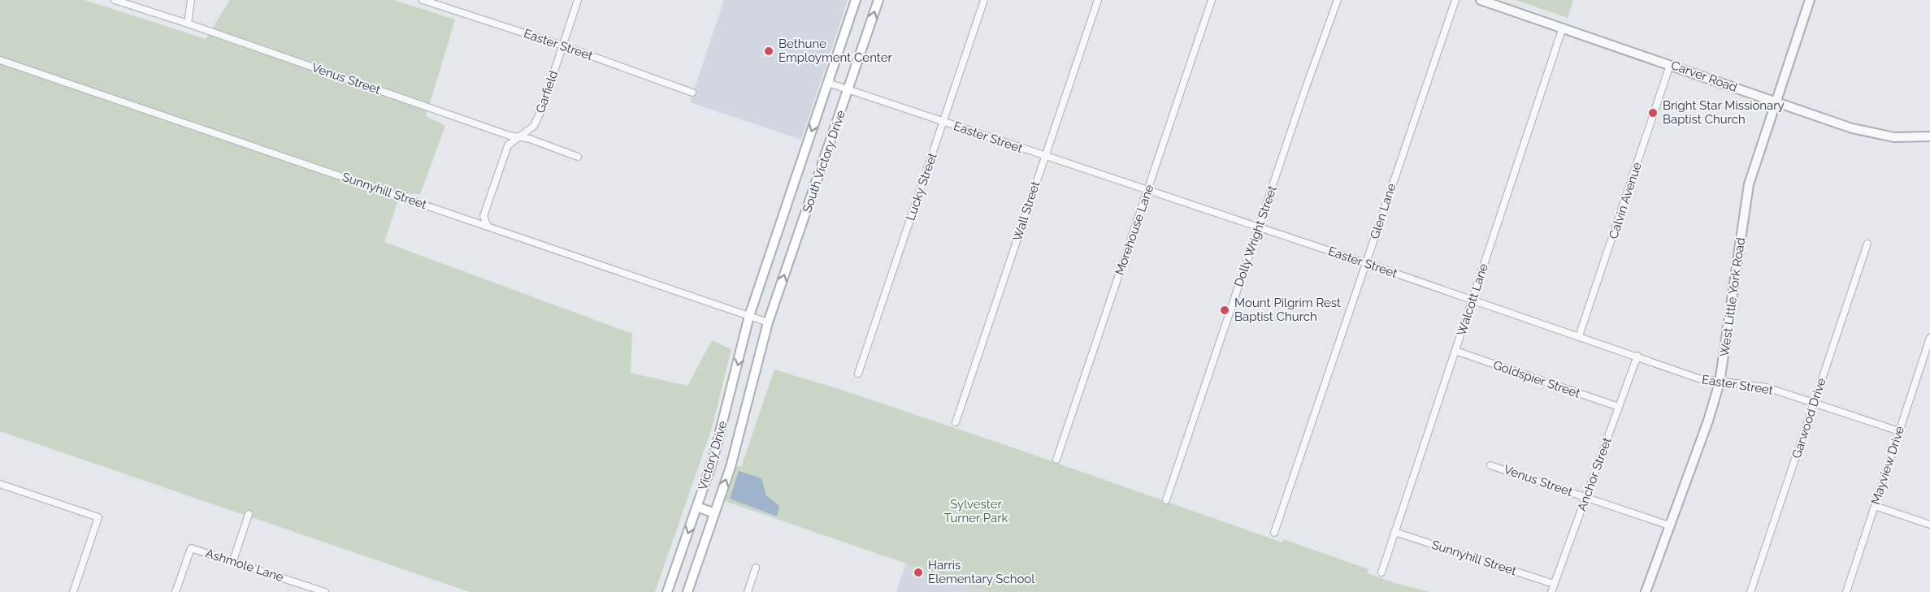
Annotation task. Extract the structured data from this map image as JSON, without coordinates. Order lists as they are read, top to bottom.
{
  "streets": {
    "main road": ["South Victory Drive", "Victory Drive"],
    "street": [
      "Easter Street",
      "Carver Road",
      "Venus Street",
      "Garfield",
      "Lucky Street",
      "Sunnyhill Street",
      "Calvin Avenue",
      "Wall Street",
      "Glen Lane",
      "Morehouse Lane",
      "Dolly Wright Street",
      "West Little York Road",
      "Walcott Lane",
      "Goldspier Street",
      "Garwood Drive",
      "Mayview Drive",
      "Anchor Street",
      "Ashmole Lane"
    ]
  },
  "crossings": [
    ["Easter Street", "Garfield"],
    ["Easter Street", "South Victory Drive"],
    ["Easter Street", "Lucky Street"],
    ["Easter Street", "Calvin Avenue"],
    ["Easter Street", "Wall Street"],
    ["Easter Street", "Glen Lane"],
    ["Easter Street", "Morehouse Lane"],
    ["Easter Street", "Dolly Wright Street"],
    ["Easter Street", "West Little York Road"],
    ["Easter Street", "Walcott Lane"],
    ["Easter Street", "Garwood Drive"],
    ["Easter Street", "Mayview Drive"],
    ["Easter Street", "Anchor Street"],
    ["Carver Road", "Calvin Avenue"],
    ["Carver Road", "West Little York Road"],
    ["Carver Road", "Walcott Lane"],
    ["Venus Street", "Garfield"],
    ["Venus Street", "West Little York Road"],
    ["Venus Street", "Anchor Street"],
    ["Garfield", "Sunnyhill Street"],
    ["South Victory Drive", "Sunnyhill Street"],
    ["South Victory Drive", "Victory Drive"],
    ["Sunnyhill Street", "Walcott Lane"],
    ["Sunnyhill Street", "Victory Drive"],
    ["Sunnyhill Street", "Anchor Street"],
    ["Walcott Lane", "Goldspier Street"],
    ["Goldspier Street", "Anchor Street"]
  ],
  "parks": ["Sylvester Turner Park"],
  "places": [
    "Bethune Employment Center",
    "Bright Star Missionary Baptist Church",
    "Mount Pilgrim Rest Baptist Church",
    "Harris Elementary School"
  ]
}
